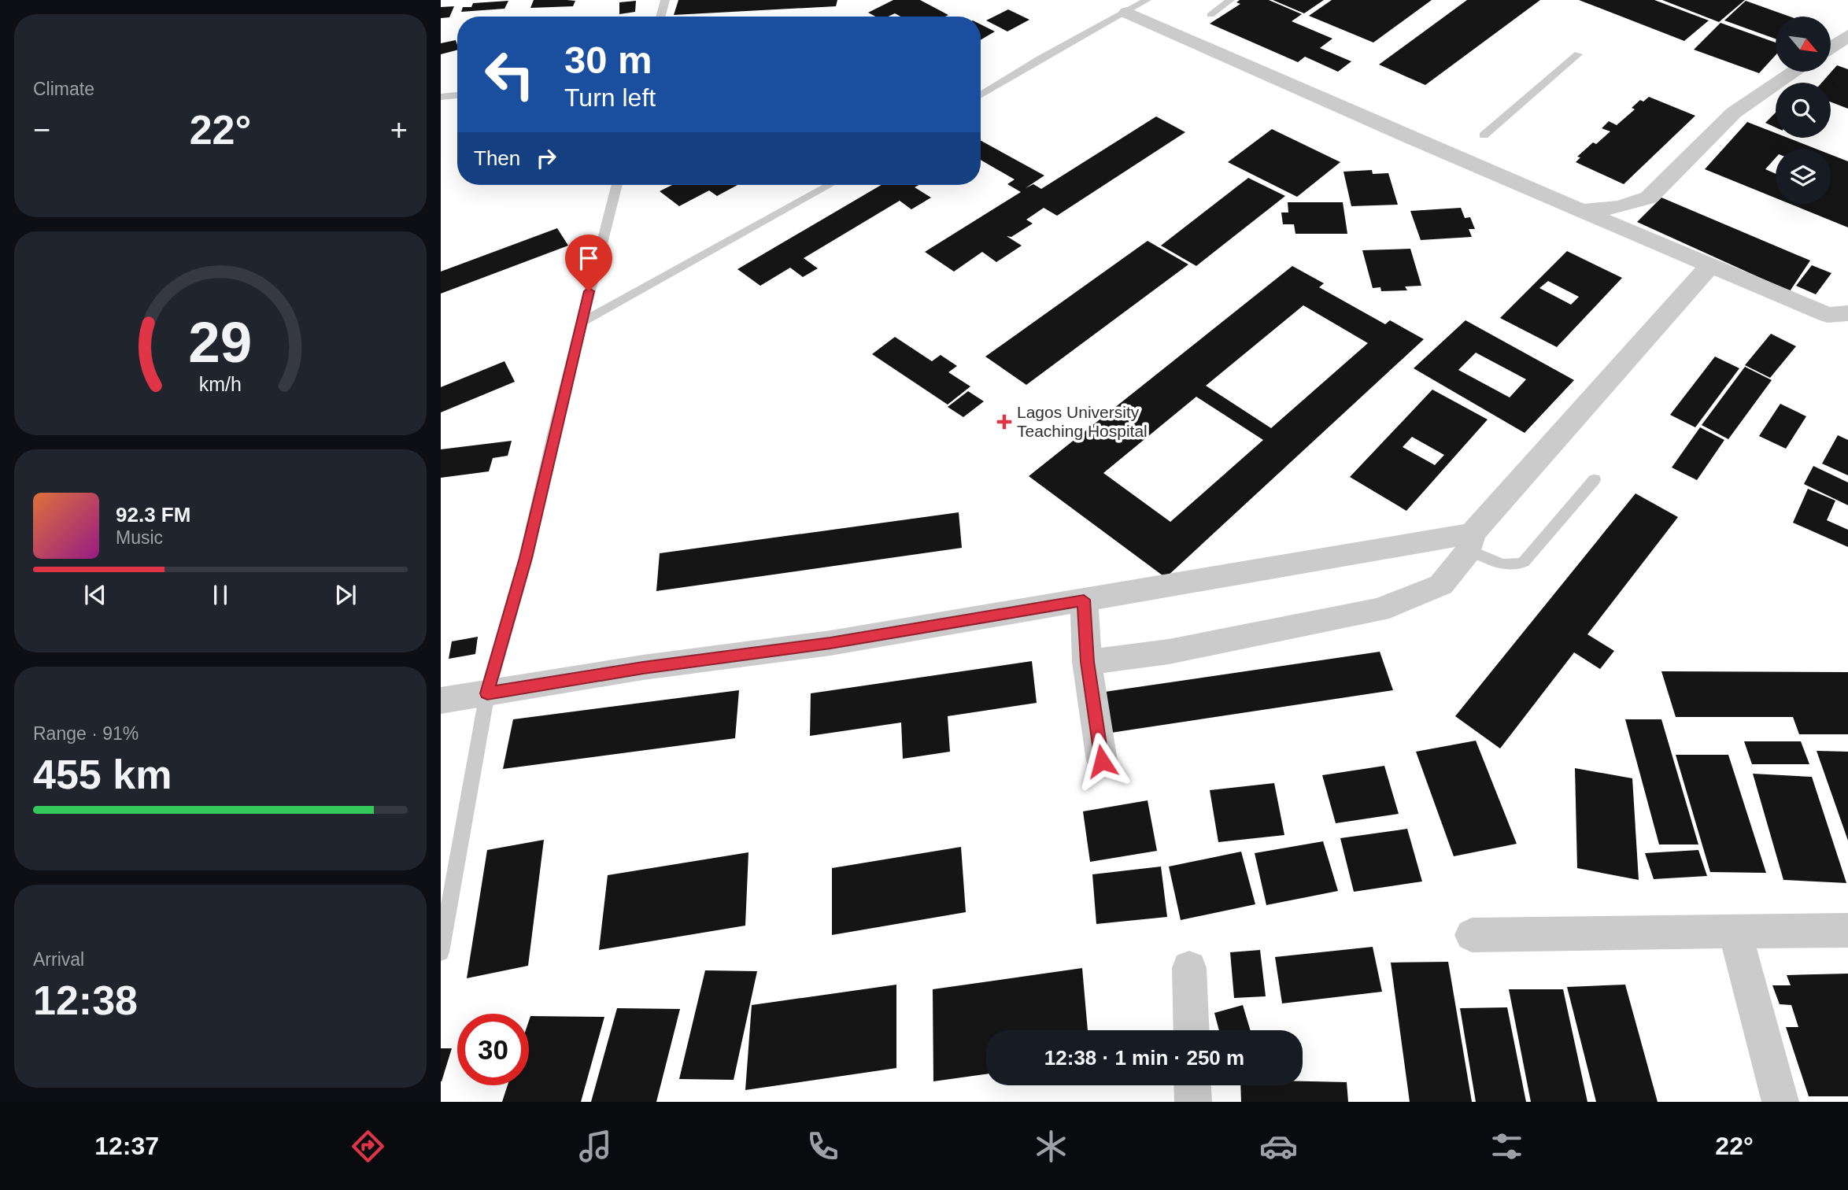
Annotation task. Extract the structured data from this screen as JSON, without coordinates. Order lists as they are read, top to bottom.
{
  "places": {
    "health": ["Lagos University Teaching Hospital"]
  },
  "north": "bottom right",
  "page": {
    "tile": [
      "Climate",
      ["Range · 91%", "455 km"],
      ["Arrival", "12:38"]
    ],
    "turn": ["30 m", "Turn left"],
    "heat": ["−", "22°", "+"],
    "then": "Then",
    "song": ["92.3 FM", "Music"],
    "limit": "30",
    "trip": "12:38 · 1 min · 250 m",
    "tabs": ["12:37", "22°"],
    "gauge": ["29", "km/h"]
  }
}
